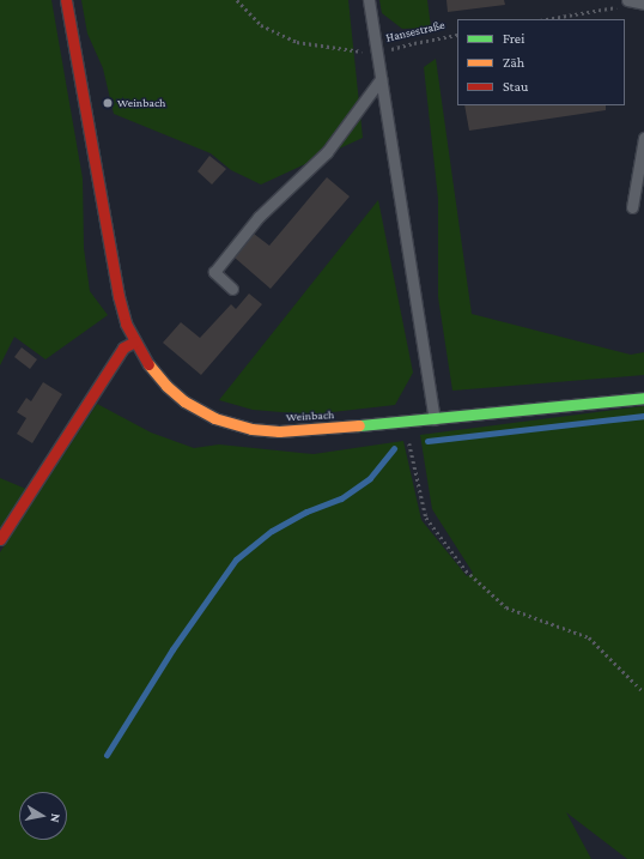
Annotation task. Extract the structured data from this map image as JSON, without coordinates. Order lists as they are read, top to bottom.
{
  "streets": {
    "main road": ["Weinbach"],
    "path": ["Hansestraße"]
  },
  "places": ["Weinbach"],
  "legend": ["Frei", "Zäh", "Stau"],
  "north": "right"
}
